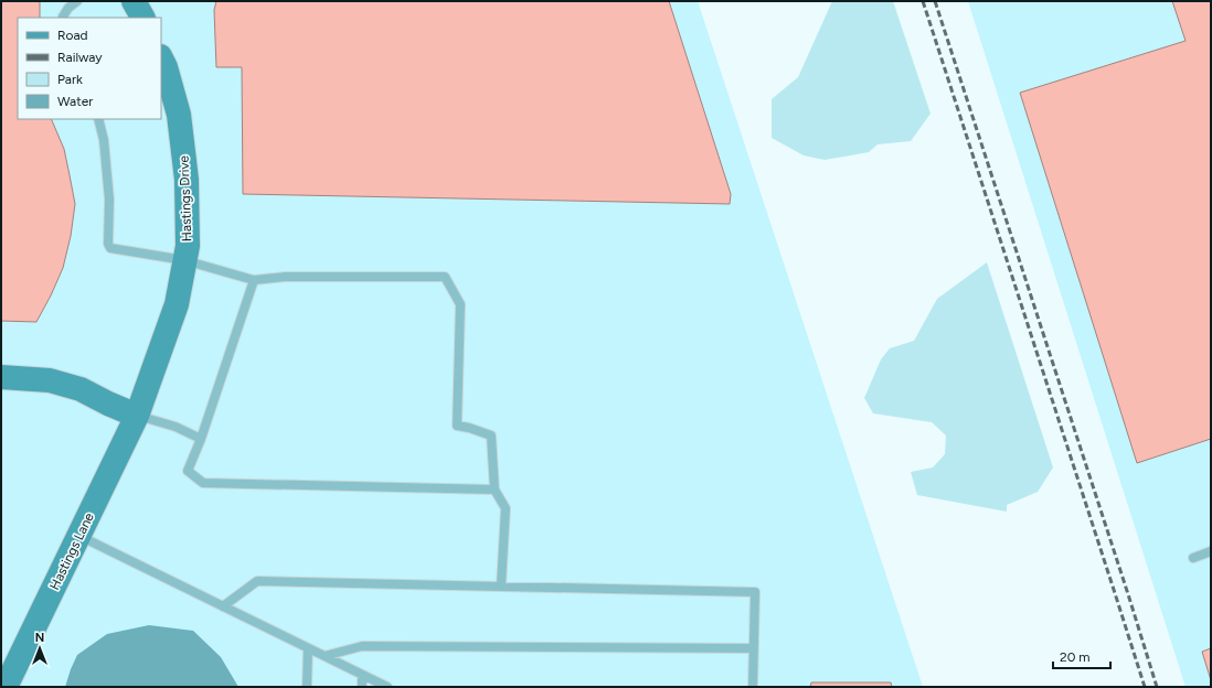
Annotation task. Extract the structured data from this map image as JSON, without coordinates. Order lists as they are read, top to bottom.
{
  "streets": {
    "street": ["Hastings Drive", "Hastings Lane"]
  },
  "crossings": [
    ["Hastings Drive", "Hastings Lane"]
  ],
  "legend": [
    "Road",
    "Railway",
    "Park",
    "Water"
  ],
  "scale_bar": "20 m",
  "north": "top"
}
